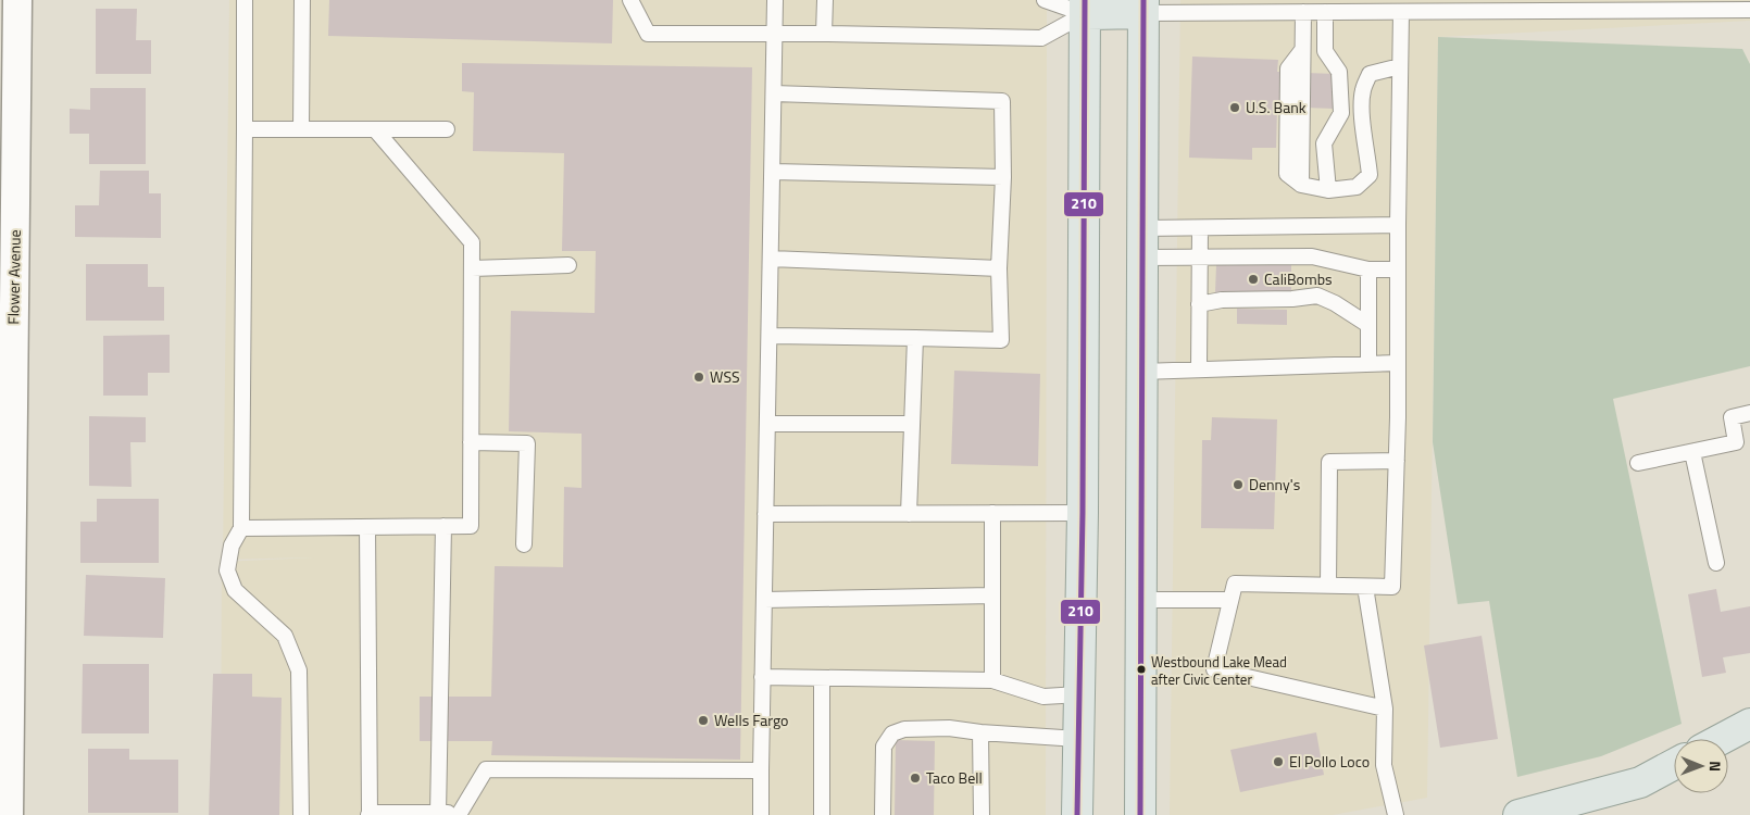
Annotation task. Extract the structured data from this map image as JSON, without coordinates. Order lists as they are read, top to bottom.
{
  "streets": {
    "street": ["Flower Avenue"]
  },
  "places": [
    "U.S. Bank",
    "CaliBombs",
    "WSS",
    "Denny's",
    "Westbound Lake Mead after Civic Center",
    "Wells Fargo",
    "El Pollo Loco",
    "Taco Bell"
  ],
  "lines": ["transit line 210"],
  "north": "right"
}
